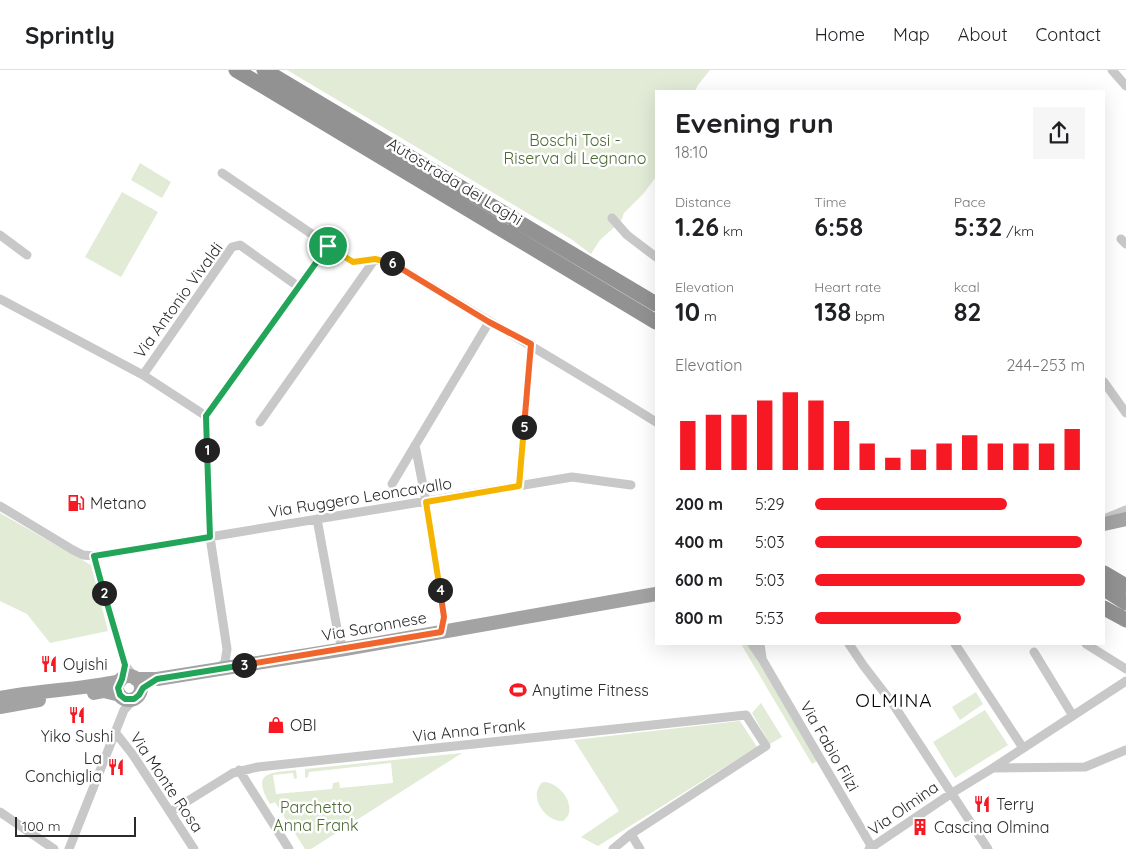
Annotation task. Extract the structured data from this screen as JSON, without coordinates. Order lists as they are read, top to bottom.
{
  "streets": {
    "highway": ["Autostrada dei Laghi"],
    "main road": ["Via Saronnese"],
    "street": [
      "Via Antonio Vivaldi",
      "Via Ruggero Leoncavallo",
      "Via Anna Frank",
      "Via Fabio Filzi",
      "Via Monte Rosa",
      "Via Olmina"
    ]
  },
  "crossings": [
    ["Via Anna Frank", "Via Monte Rosa"],
    ["Via Fabio Filzi", "Via Olmina"]
  ],
  "districts": ["OLMINA"],
  "parks": ["Boschi Tosi - Riserva di Legnano", "Parchetto Anna Frank"],
  "places": {
    "fuel station": ["Metano"],
    "restaurant": [
      "Oyishi",
      "Yiko Sushi",
      "La Conchiglia",
      "Terry"
    ],
    "sports": ["Anytime Fitness"],
    "shop": ["OBI"],
    "building": ["Cascina Olmina"]
  },
  "scale_bar": "100 m",
  "page": {
    "header": "Sprintly",
    "nav": [
      "Home",
      "Map",
      "About",
      "Contact"
    ],
    "heading": ["Evening run", "18:10"],
    "stats": [
      ["Distance", "1.26 km"],
      ["Time", "6:58"],
      ["Pace", "5:32 /km"],
      ["Elevation", "10 m"],
      ["Heart rate", "138 bpm"],
      ["kcal", "82"]
    ],
    "pins": [
      "6",
      "5",
      "1",
      "4",
      "2",
      "3"
    ],
    "chart": ["Elevation", "244–253 m"],
    "list": [
      {
        "name": "200 m",
        "note": "5:29"
      },
      {
        "name": "400 m",
        "note": "5:03"
      },
      {
        "name": "600 m",
        "note": "5:03"
      },
      {
        "name": "800 m",
        "note": "5:53"
      }
    ],
    "scale": "100 m"
  }
}
